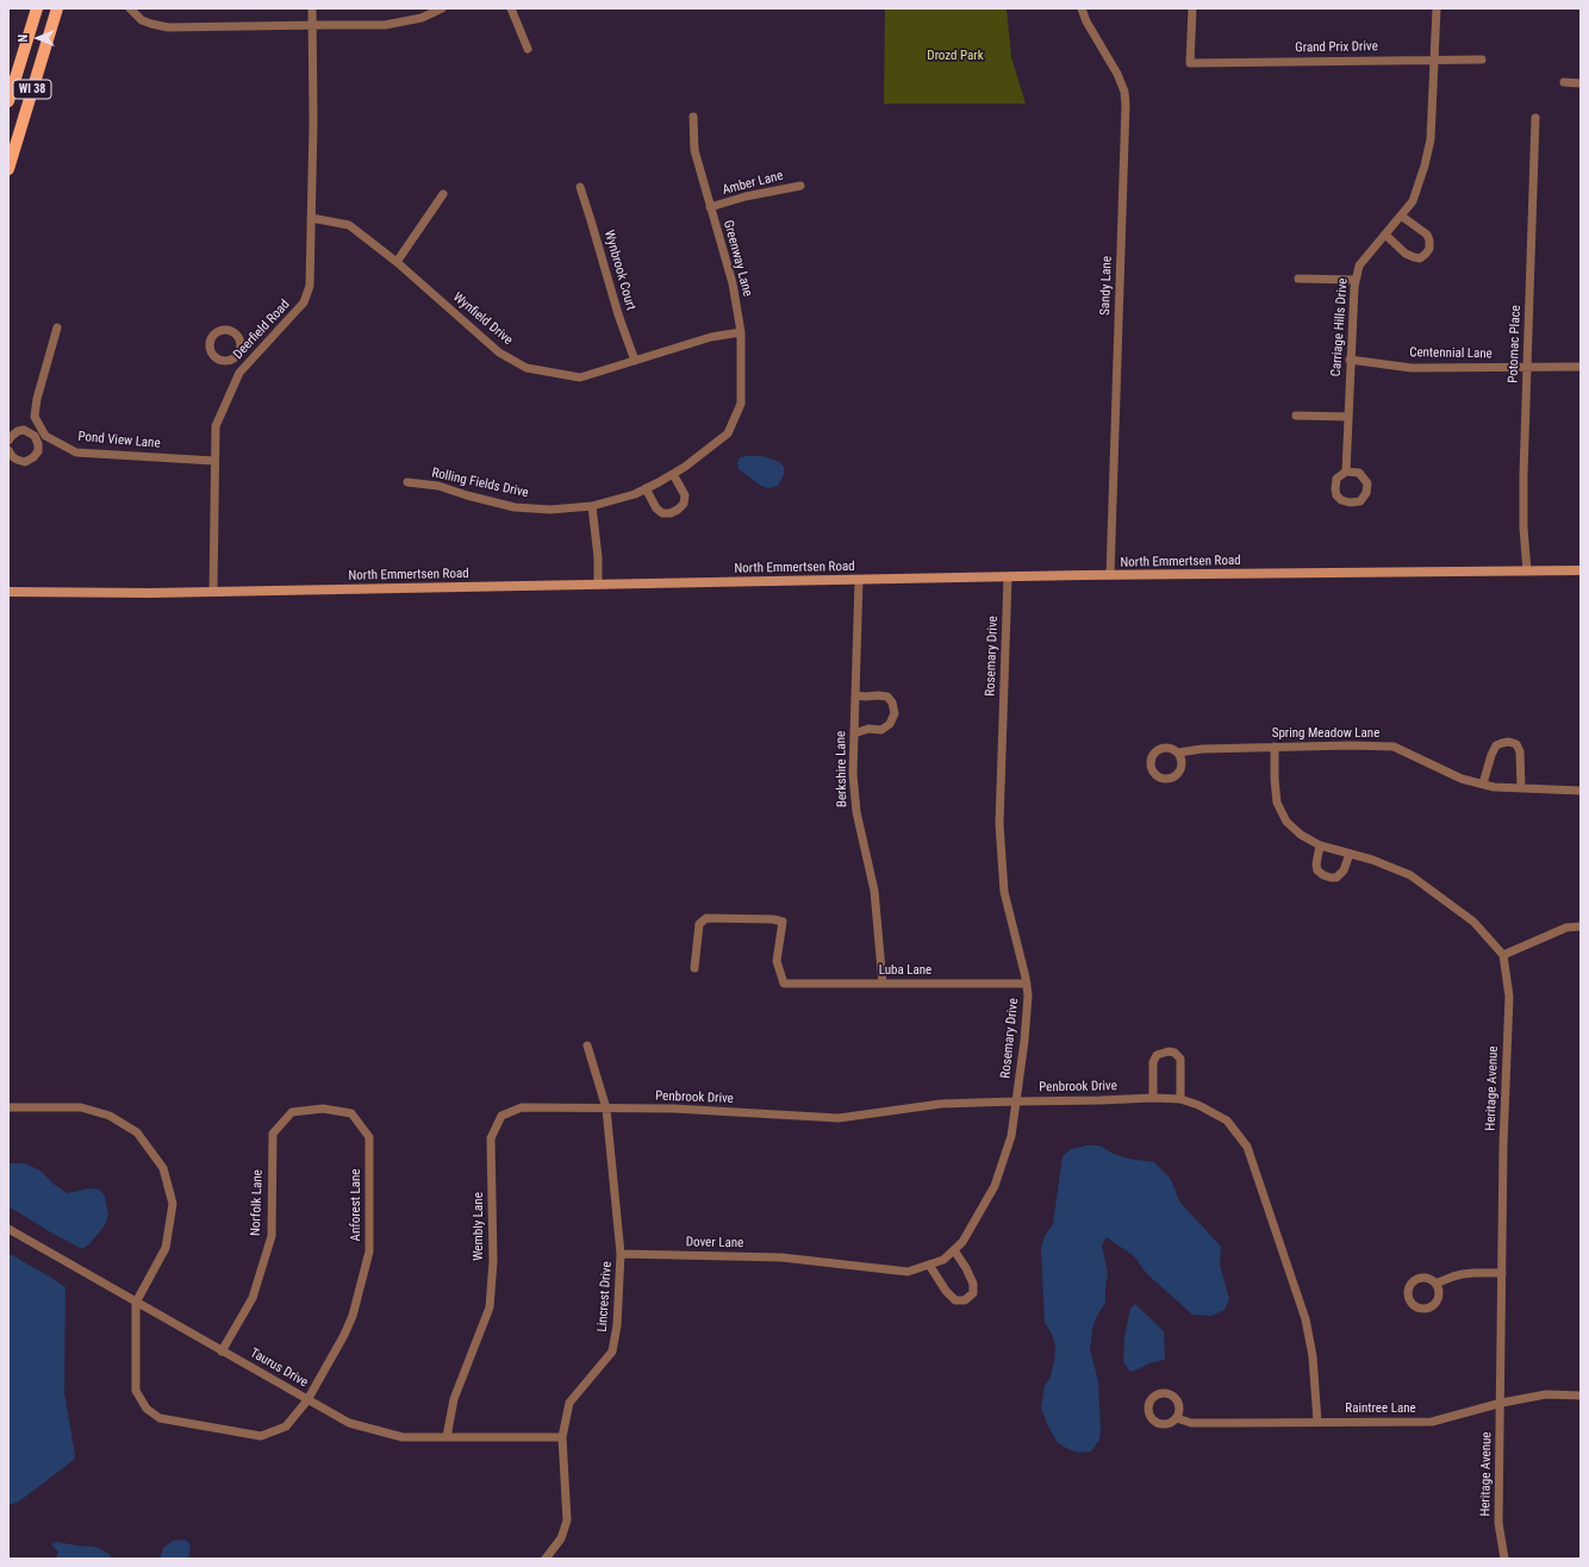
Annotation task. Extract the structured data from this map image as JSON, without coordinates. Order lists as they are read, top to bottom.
{
  "streets": {
    "main road": ["WI 38"],
    "street": [
      "Grand Prix Drive",
      "Amber Lane",
      "Greenway Lane",
      "Wynbrook Court",
      "Sandy Lane",
      "Wynfield Drive",
      "Carriage Hills Drive",
      "Deerfield Road",
      "Potomac Place",
      "Centennial Lane",
      "Pond View Lane",
      "Rolling Fields Drive",
      "North Emmertsen Road",
      "Rosemary Drive",
      "Spring Meadow Lane",
      "Berkshire Lane",
      "Luba Lane",
      "Penbrook Drive",
      "Heritage Avenue",
      "Norfolk Lane",
      "Anforest Lane",
      "Wembly Lane",
      "Dover Lane",
      "Lincrest Drive",
      "Taurus Drive",
      "Raintree Lane"
    ]
  },
  "crossings": [
    ["Grand Prix Drive", "Carriage Hills Drive"],
    ["Amber Lane", "Greenway Lane"],
    ["Greenway Lane", "Wynfield Drive"],
    ["Greenway Lane", "Rolling Fields Drive"],
    ["Wynbrook Court", "Wynfield Drive"],
    ["Sandy Lane", "North Emmertsen Road"],
    ["Wynfield Drive", "Deerfield Road"],
    ["Carriage Hills Drive", "Centennial Lane"],
    ["Deerfield Road", "Pond View Lane"],
    ["Deerfield Road", "North Emmertsen Road"],
    ["Potomac Place", "Centennial Lane"],
    ["Potomac Place", "North Emmertsen Road"],
    ["North Emmertsen Road", "Rosemary Drive"],
    ["North Emmertsen Road", "Berkshire Lane"],
    ["Rosemary Drive", "Luba Lane"],
    ["Rosemary Drive", "Penbrook Drive"],
    ["Rosemary Drive", "Dover Lane"],
    ["Berkshire Lane", "Luba Lane"],
    ["Penbrook Drive", "Wembly Lane"],
    ["Penbrook Drive", "Lincrest Drive"],
    ["Penbrook Drive", "Raintree Lane"],
    ["Heritage Avenue", "Raintree Lane"],
    ["Norfolk Lane", "Anforest Lane"],
    ["Norfolk Lane", "Taurus Drive"],
    ["Anforest Lane", "Taurus Drive"],
    ["Wembly Lane", "Lincrest Drive"],
    ["Wembly Lane", "Taurus Drive"],
    ["Dover Lane", "Lincrest Drive"],
    ["Lincrest Drive", "Taurus Drive"]
  ],
  "parks": ["Drozd Park"],
  "north": "left"
}
